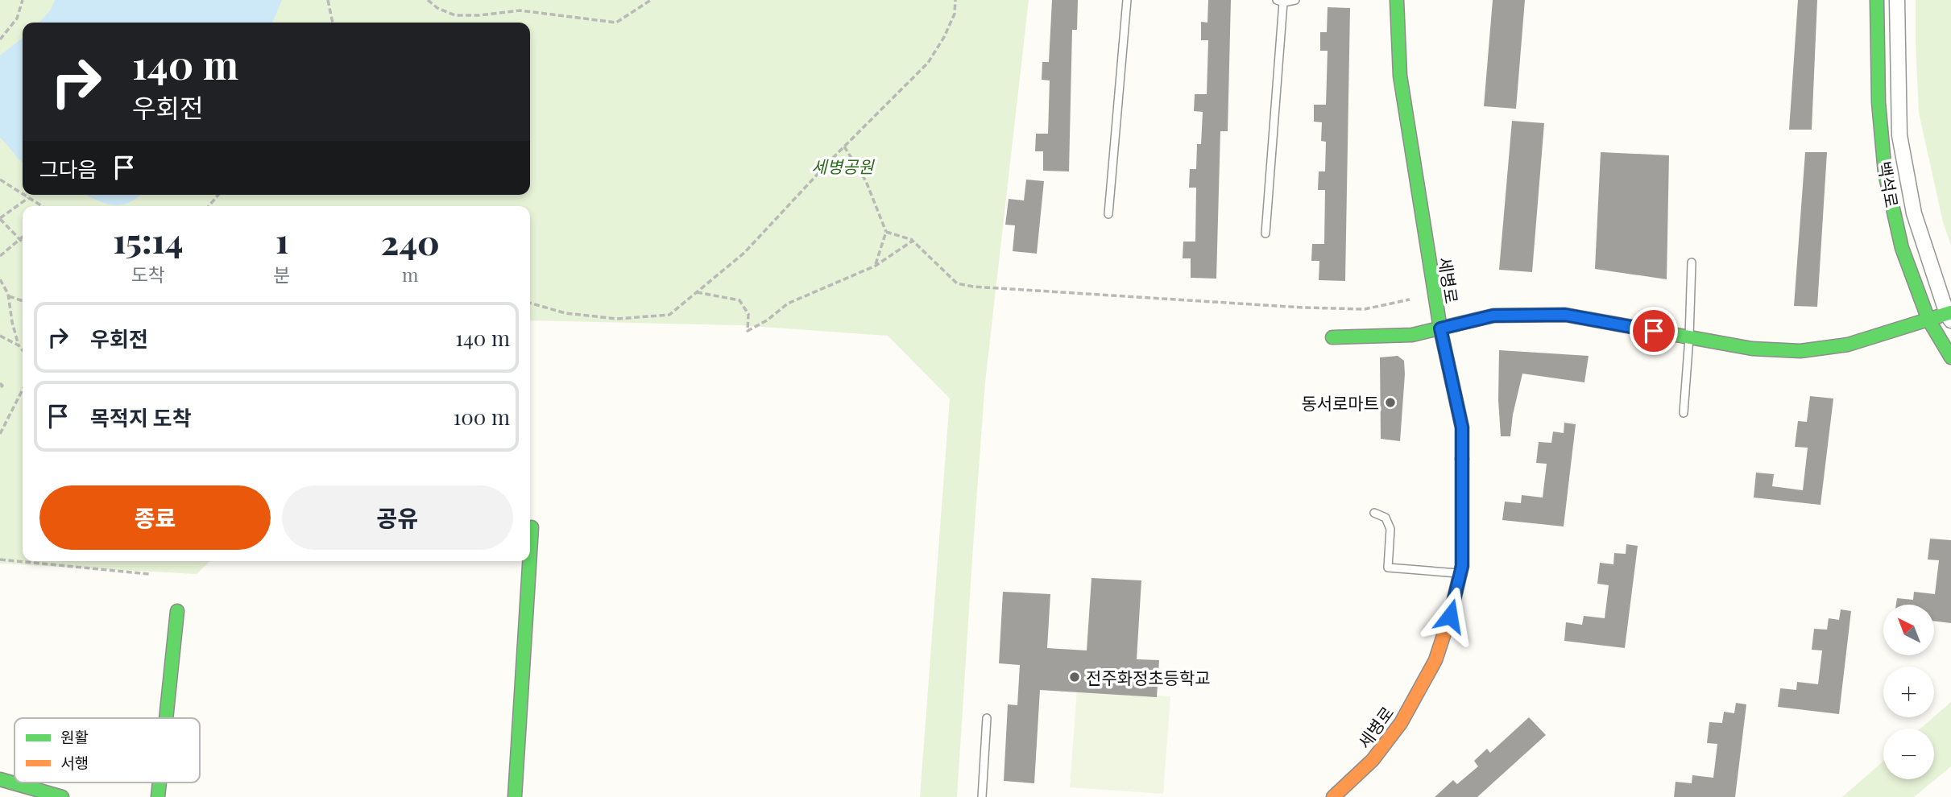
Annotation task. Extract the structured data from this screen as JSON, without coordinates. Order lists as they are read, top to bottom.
{
  "streets": {
    "street": ["백석로", "세병로"]
  },
  "parks": ["세병공원"],
  "places": ["동서로마트", "전주화정초등학교"],
  "legend": ["원활", "서행"],
  "north": "top left",
  "page": {
    "turn": ["140 m", "우회전"],
    "then": "그다음",
    "eta": [
      "15:14",
      "도착",
      "1",
      "분",
      "240",
      "m"
    ],
    "list": [
      {
        "name": "우회전",
        "value": "140 m"
      },
      {
        "name": "목적지 도착",
        "value": "100 m"
      }
    ],
    "buttons": ["종료", "공유"],
    "map_buttons": ["+", "−"]
  }
}
